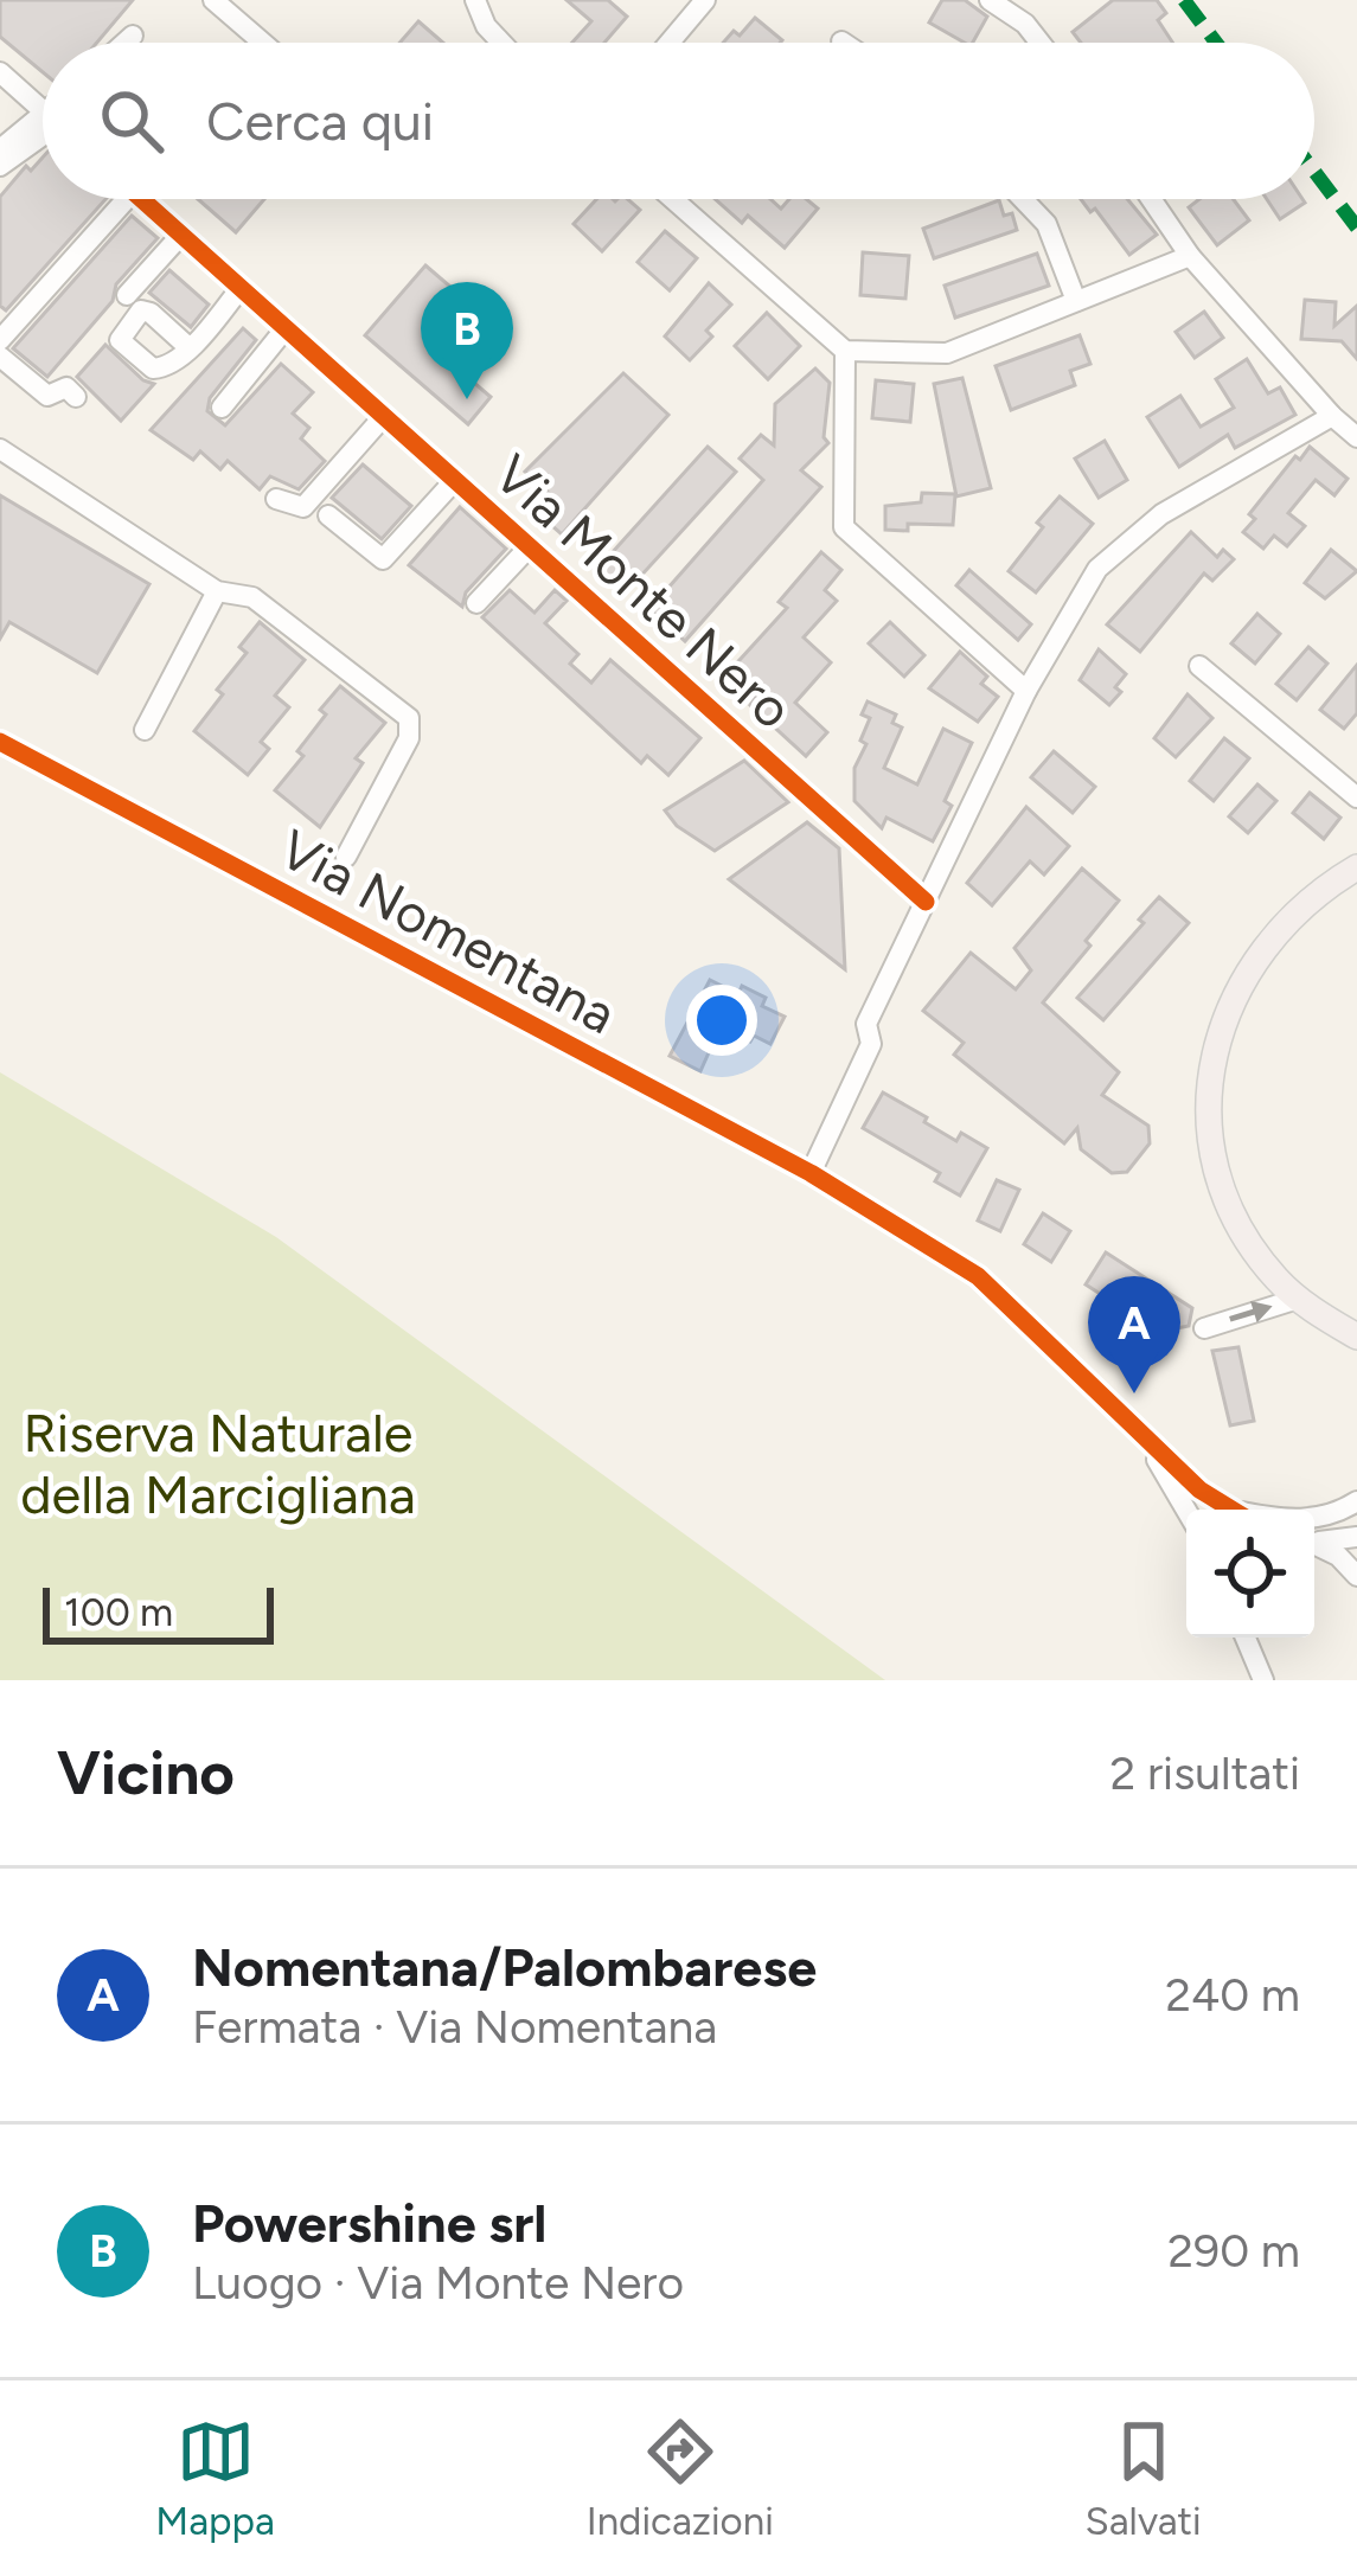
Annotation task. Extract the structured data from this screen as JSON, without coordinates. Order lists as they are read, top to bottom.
{
  "streets": {
    "street": ["Via Monte Nero", "Via Nomentana"]
  },
  "parks": ["Riserva Naturale della Marcigliana"],
  "scale_bar": "100 m",
  "page": {
    "search": "Cerca qui",
    "pins": ["B", "A"],
    "scale": "100 m",
    "heading": ["Vicino", "2 risultati"],
    "list": [
      {
        "mark": "A",
        "name": "Nomentana/Palombarese",
        "note": "Fermata · Via Nomentana",
        "value": "240 m"
      },
      {
        "mark": "B",
        "name": "Powershine srl",
        "note": "Luogo · Via Monte Nero",
        "value": "290 m"
      }
    ],
    "nav": ["Mappa", "Indicazioni", "Salvati"]
  }
}
